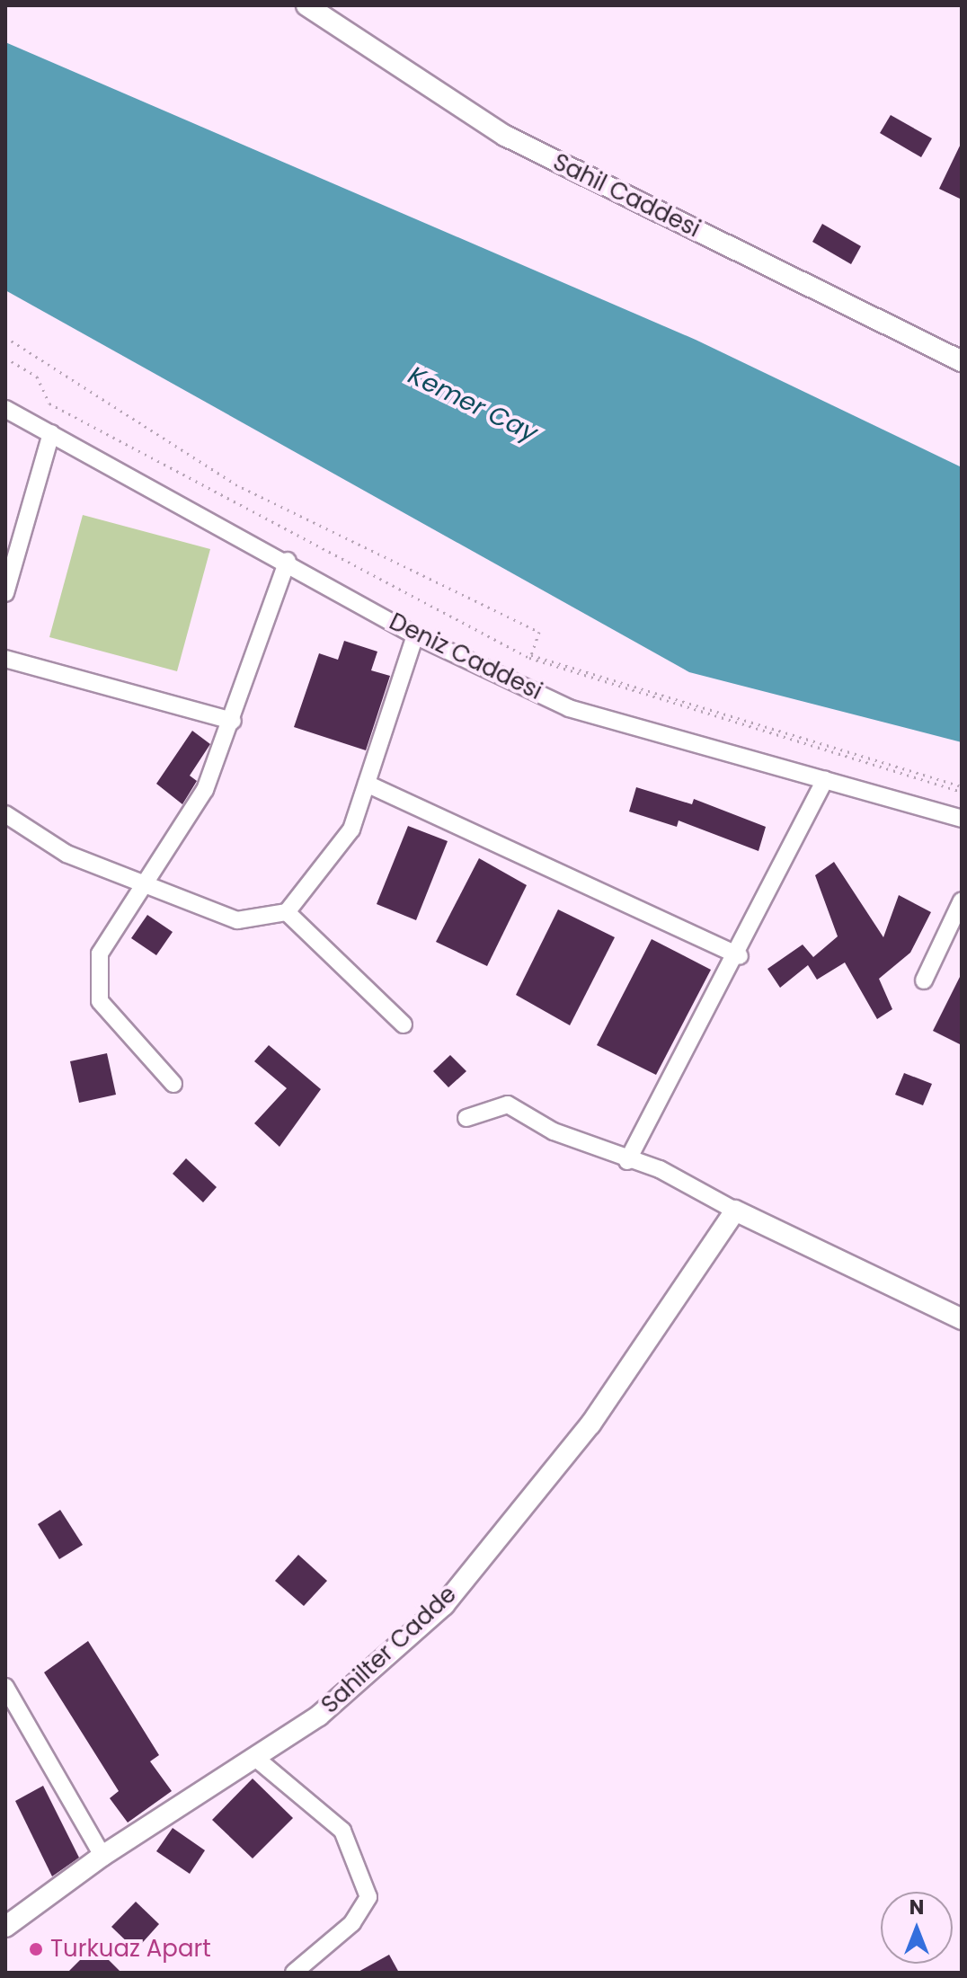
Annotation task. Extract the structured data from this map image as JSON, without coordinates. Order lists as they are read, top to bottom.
{
  "streets": {
    "street": ["Sahil Caddesi", "Deniz Caddesi", "Sahilter Cadde"]
  },
  "water": ["Kemer Cay"],
  "places": ["Turkuaz Apart"],
  "north": "top"
}
